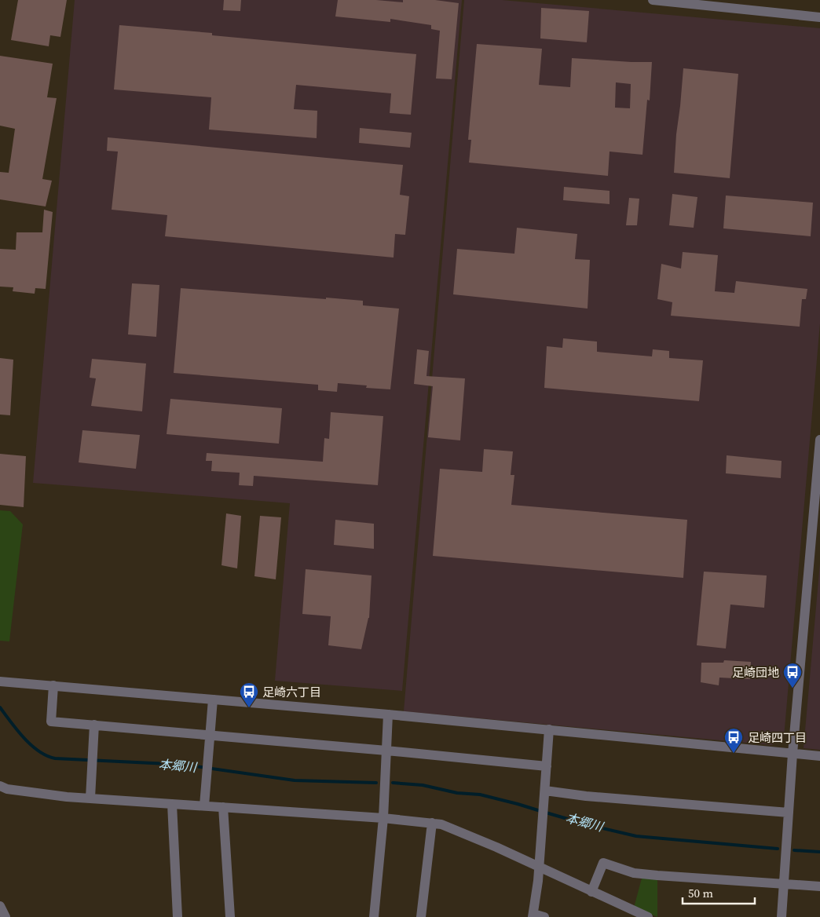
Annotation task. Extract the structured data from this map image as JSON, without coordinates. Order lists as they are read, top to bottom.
{
  "water": ["本郷川"],
  "places": {
    "bus stop": ["足崎団地", "足崎六丁目", "足崎四丁目"]
  },
  "scale_bar": "50 m"
}
